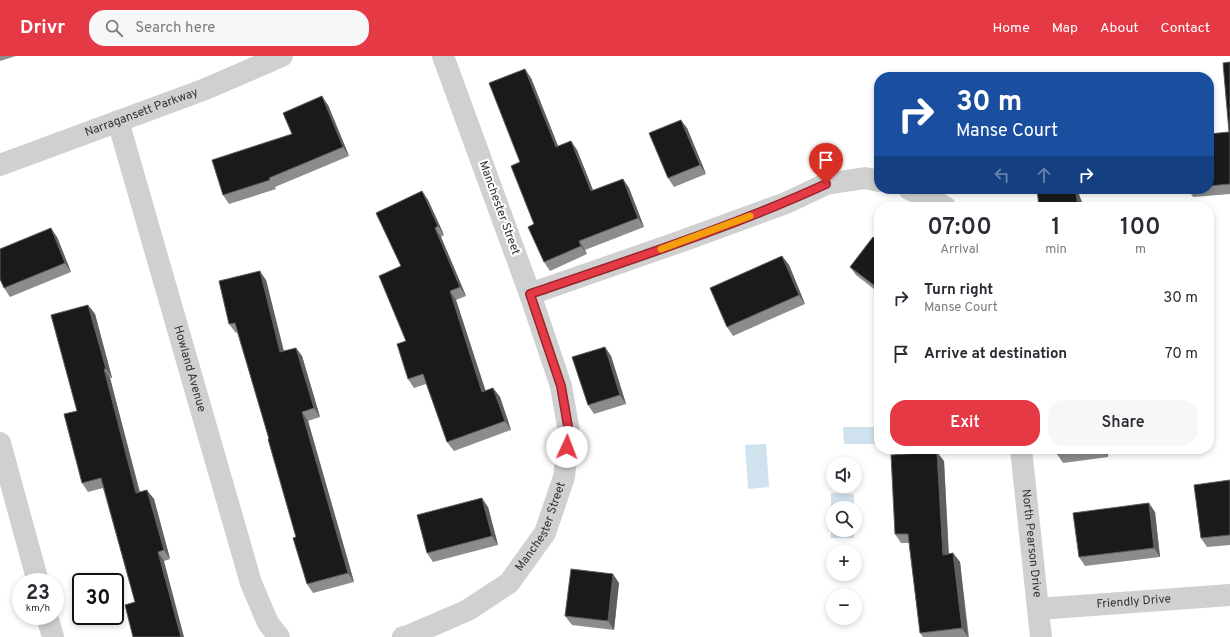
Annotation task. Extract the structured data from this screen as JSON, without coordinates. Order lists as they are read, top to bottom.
{
  "streets": {
    "street": [
      "Narragansett Parkway",
      "Manchester Street",
      "Howland Avenue",
      "North Pearson Drive",
      "Friendly Drive"
    ]
  },
  "crossings": [
    ["Narragansett Parkway", "Howland Avenue"],
    ["North Pearson Drive", "Friendly Drive"]
  ],
  "page": {
    "header": "Drivr",
    "search": "Search here",
    "nav": [
      "Home",
      "Map",
      "About",
      "Contact"
    ],
    "turn": ["30 m", "Manse Court"],
    "eta": [
      "07:00",
      "Arrival",
      "1",
      "min",
      "100",
      "m"
    ],
    "list": [
      {
        "name": "Turn right",
        "note": "Manse Court",
        "value": "30 m"
      },
      {
        "name": "Arrive at destination",
        "value": "70 m"
      }
    ],
    "buttons": ["Exit", "Share"],
    "map_buttons": ["+", "−"],
    "speed": "23 km/h",
    "limit": "30"
  }
}
